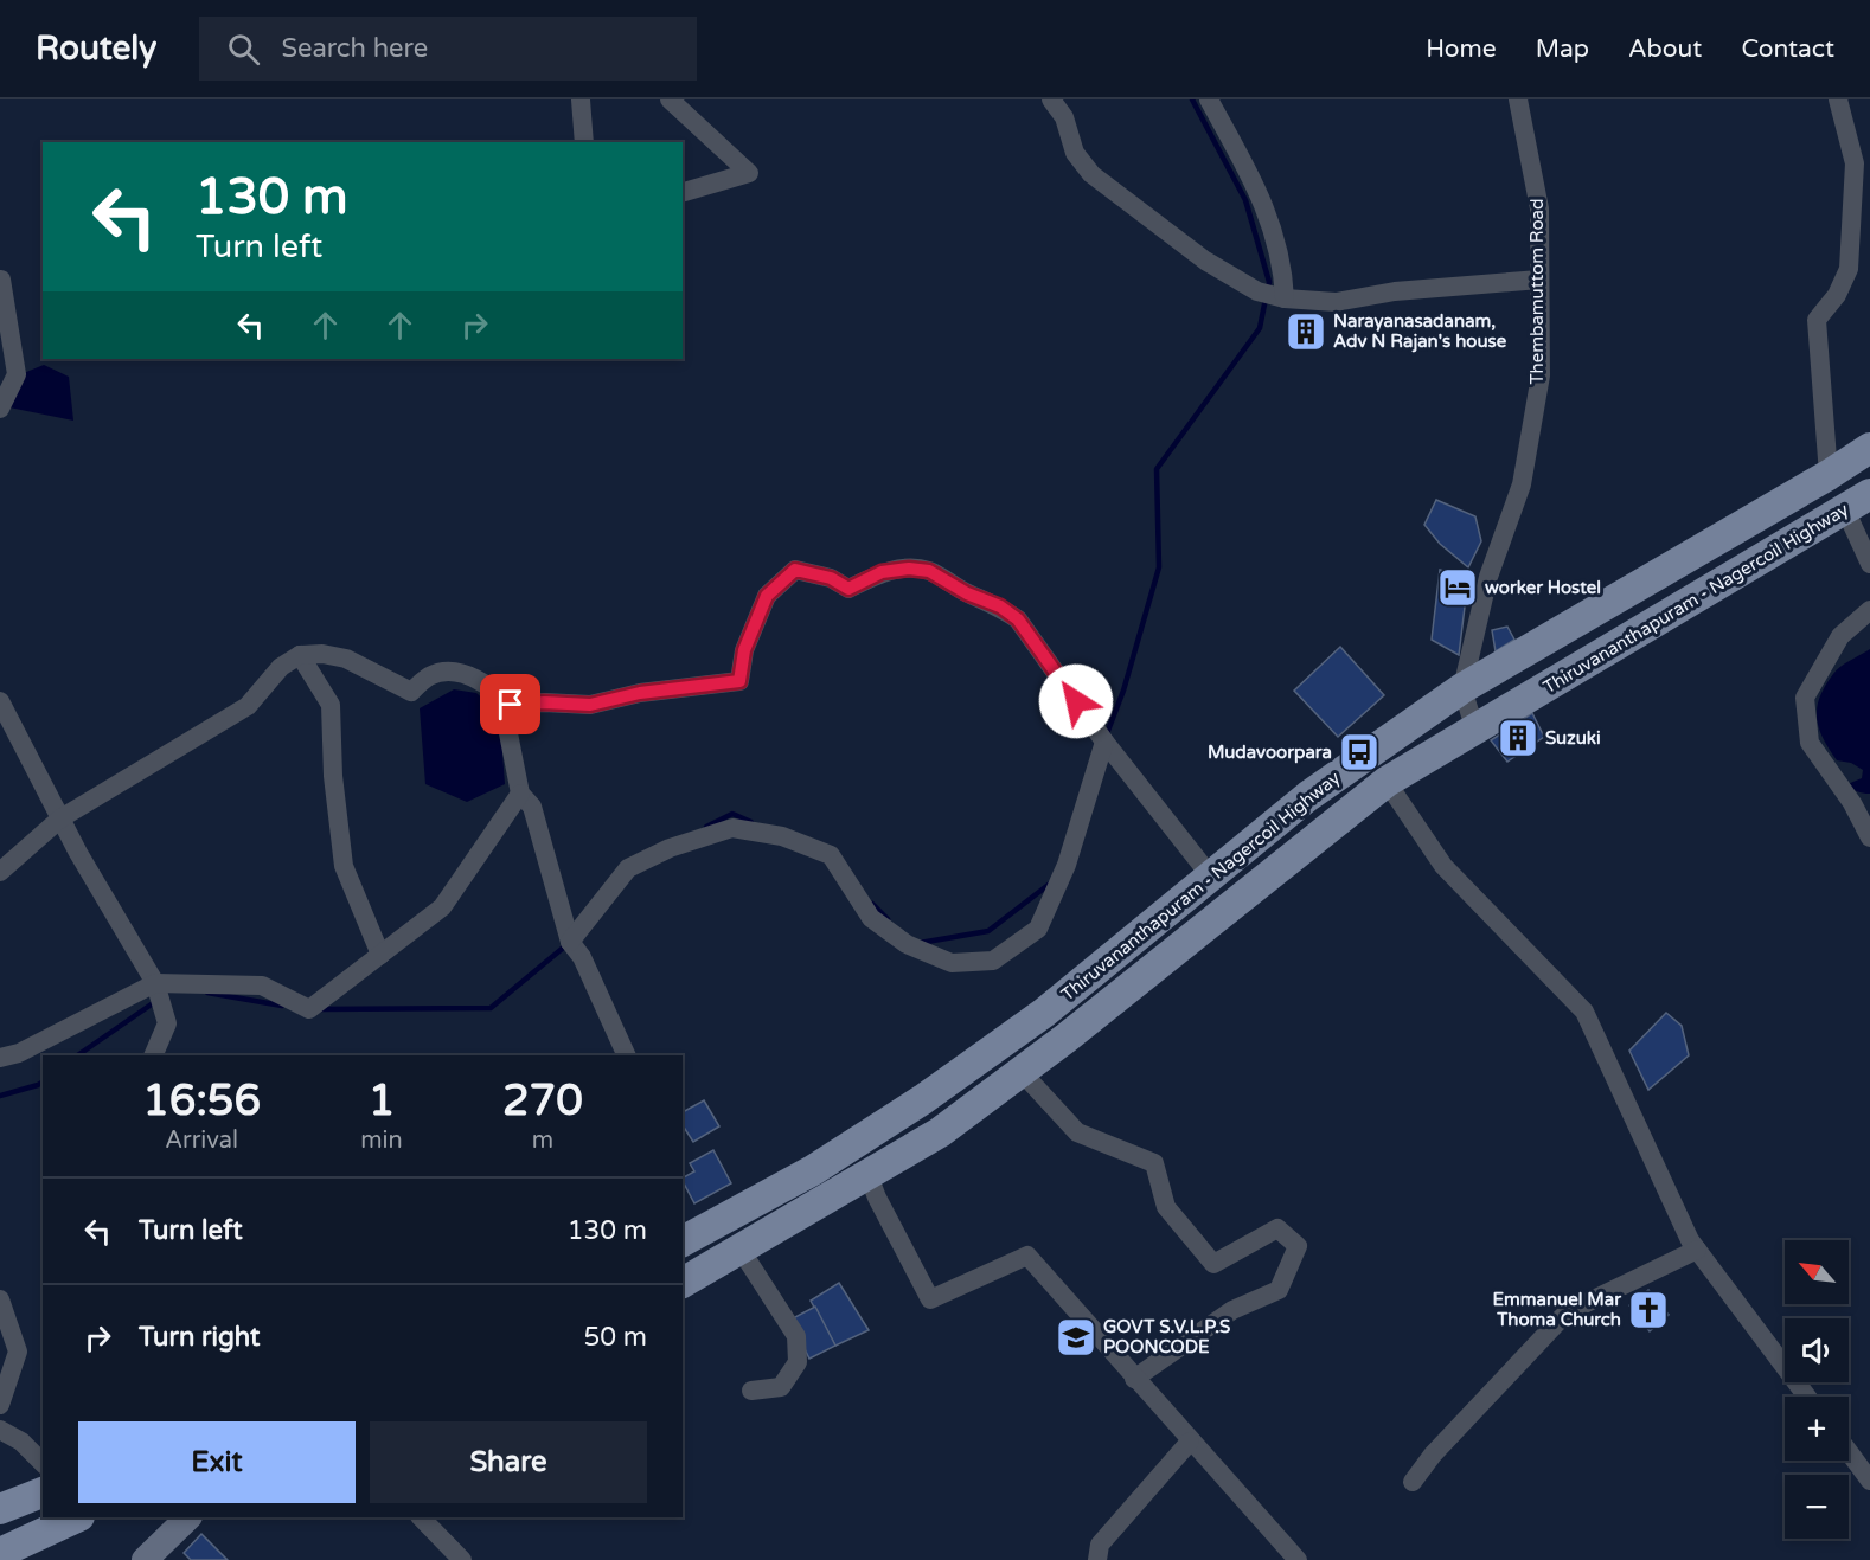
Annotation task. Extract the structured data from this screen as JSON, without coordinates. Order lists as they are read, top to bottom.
{
  "streets": {
    "main road": ["Thiruvananthapuram - Nagercoil Highway"],
    "street": ["Thembamuttom Road"]
  },
  "crossings": [
    ["Thembamuttom Road", "Thiruvananthapuram - Nagercoil Highway"]
  ],
  "places": {
    "building": ["Narayanasadanam, Adv N Rajan's house", "Suzuki"],
    "hotel": ["worker Hostel"],
    "bus stop": ["Mudavoorpara"],
    "church": ["Emmanuel Mar Thoma Church"],
    "school or university": ["GOVT S.V.L.P.S POONCODE"]
  },
  "north": "top left",
  "page": {
    "header": "Routely",
    "search": "Search here",
    "nav": [
      "Home",
      "Map",
      "About",
      "Contact"
    ],
    "turn": ["130 m", "Turn left"],
    "eta": [
      "16:56",
      "Arrival",
      "1",
      "min",
      "270",
      "m"
    ],
    "list": [
      {
        "name": "Turn left",
        "value": "130 m"
      },
      {
        "name": "Turn right",
        "value": "50 m"
      }
    ],
    "map_buttons": ["+", "−"],
    "buttons": ["Exit", "Share"]
  }
}
